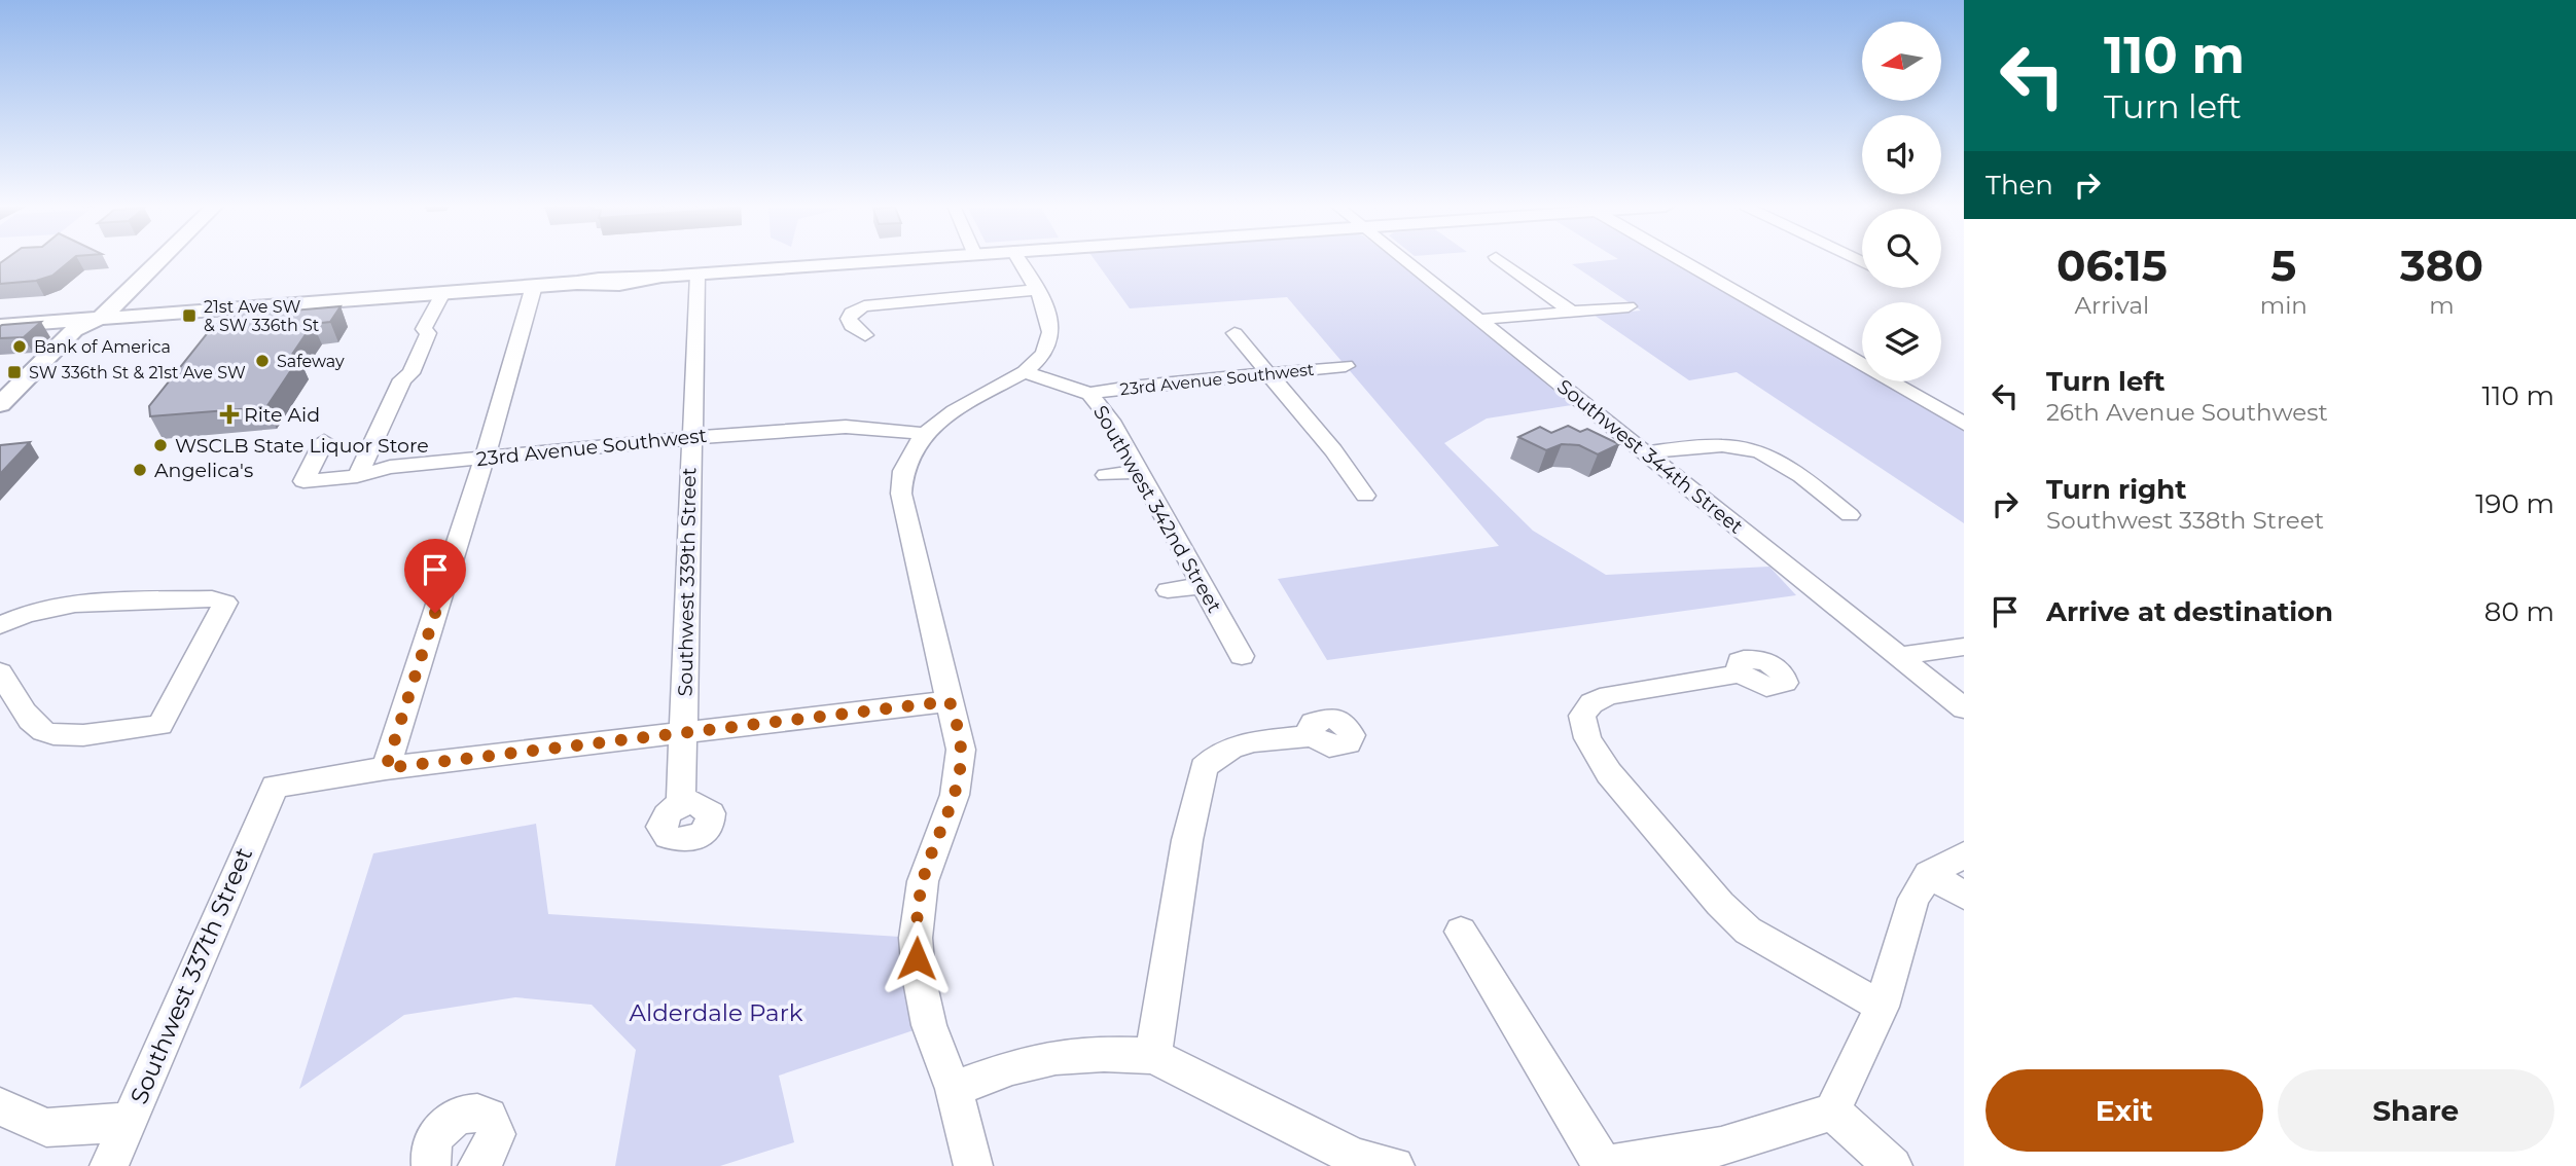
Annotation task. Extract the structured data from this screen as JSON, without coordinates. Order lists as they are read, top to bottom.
{
  "streets": {
    "street": [
      "23rd Avenue Southwest",
      "Southwest 344th Street",
      "Southwest 342nd Street",
      "Southwest 339th Street",
      "Southwest 337th Street"
    ]
  },
  "crossings": [
    ["23rd Avenue Southwest", "Southwest 342nd Street"],
    ["23rd Avenue Southwest", "Southwest 339th Street"]
  ],
  "parks": ["Alderdale Park"],
  "places": {
    "transit": ["21st Ave SW & SW 336th St", "SW 336th St & 21st Ave SW"],
    "other": [
      "Bank of America",
      "Safeway",
      "WSCLB State Liquor Store",
      "Angelica's"
    ],
    "health": ["Rite Aid"]
  },
  "north": "left",
  "page": {
    "turn": ["110 m", "Turn left"],
    "then": "Then",
    "eta": [
      "06:15",
      "Arrival",
      "5",
      "min",
      "380",
      "m"
    ],
    "list": [
      {
        "name": "Turn left",
        "note": "26th Avenue Southwest",
        "value": "110 m"
      },
      {
        "name": "Turn right",
        "note": "Southwest 338th Street",
        "value": "190 m"
      },
      {
        "name": "Arrive at destination",
        "value": "80 m"
      }
    ],
    "buttons": ["Exit", "Share"]
  }
}
